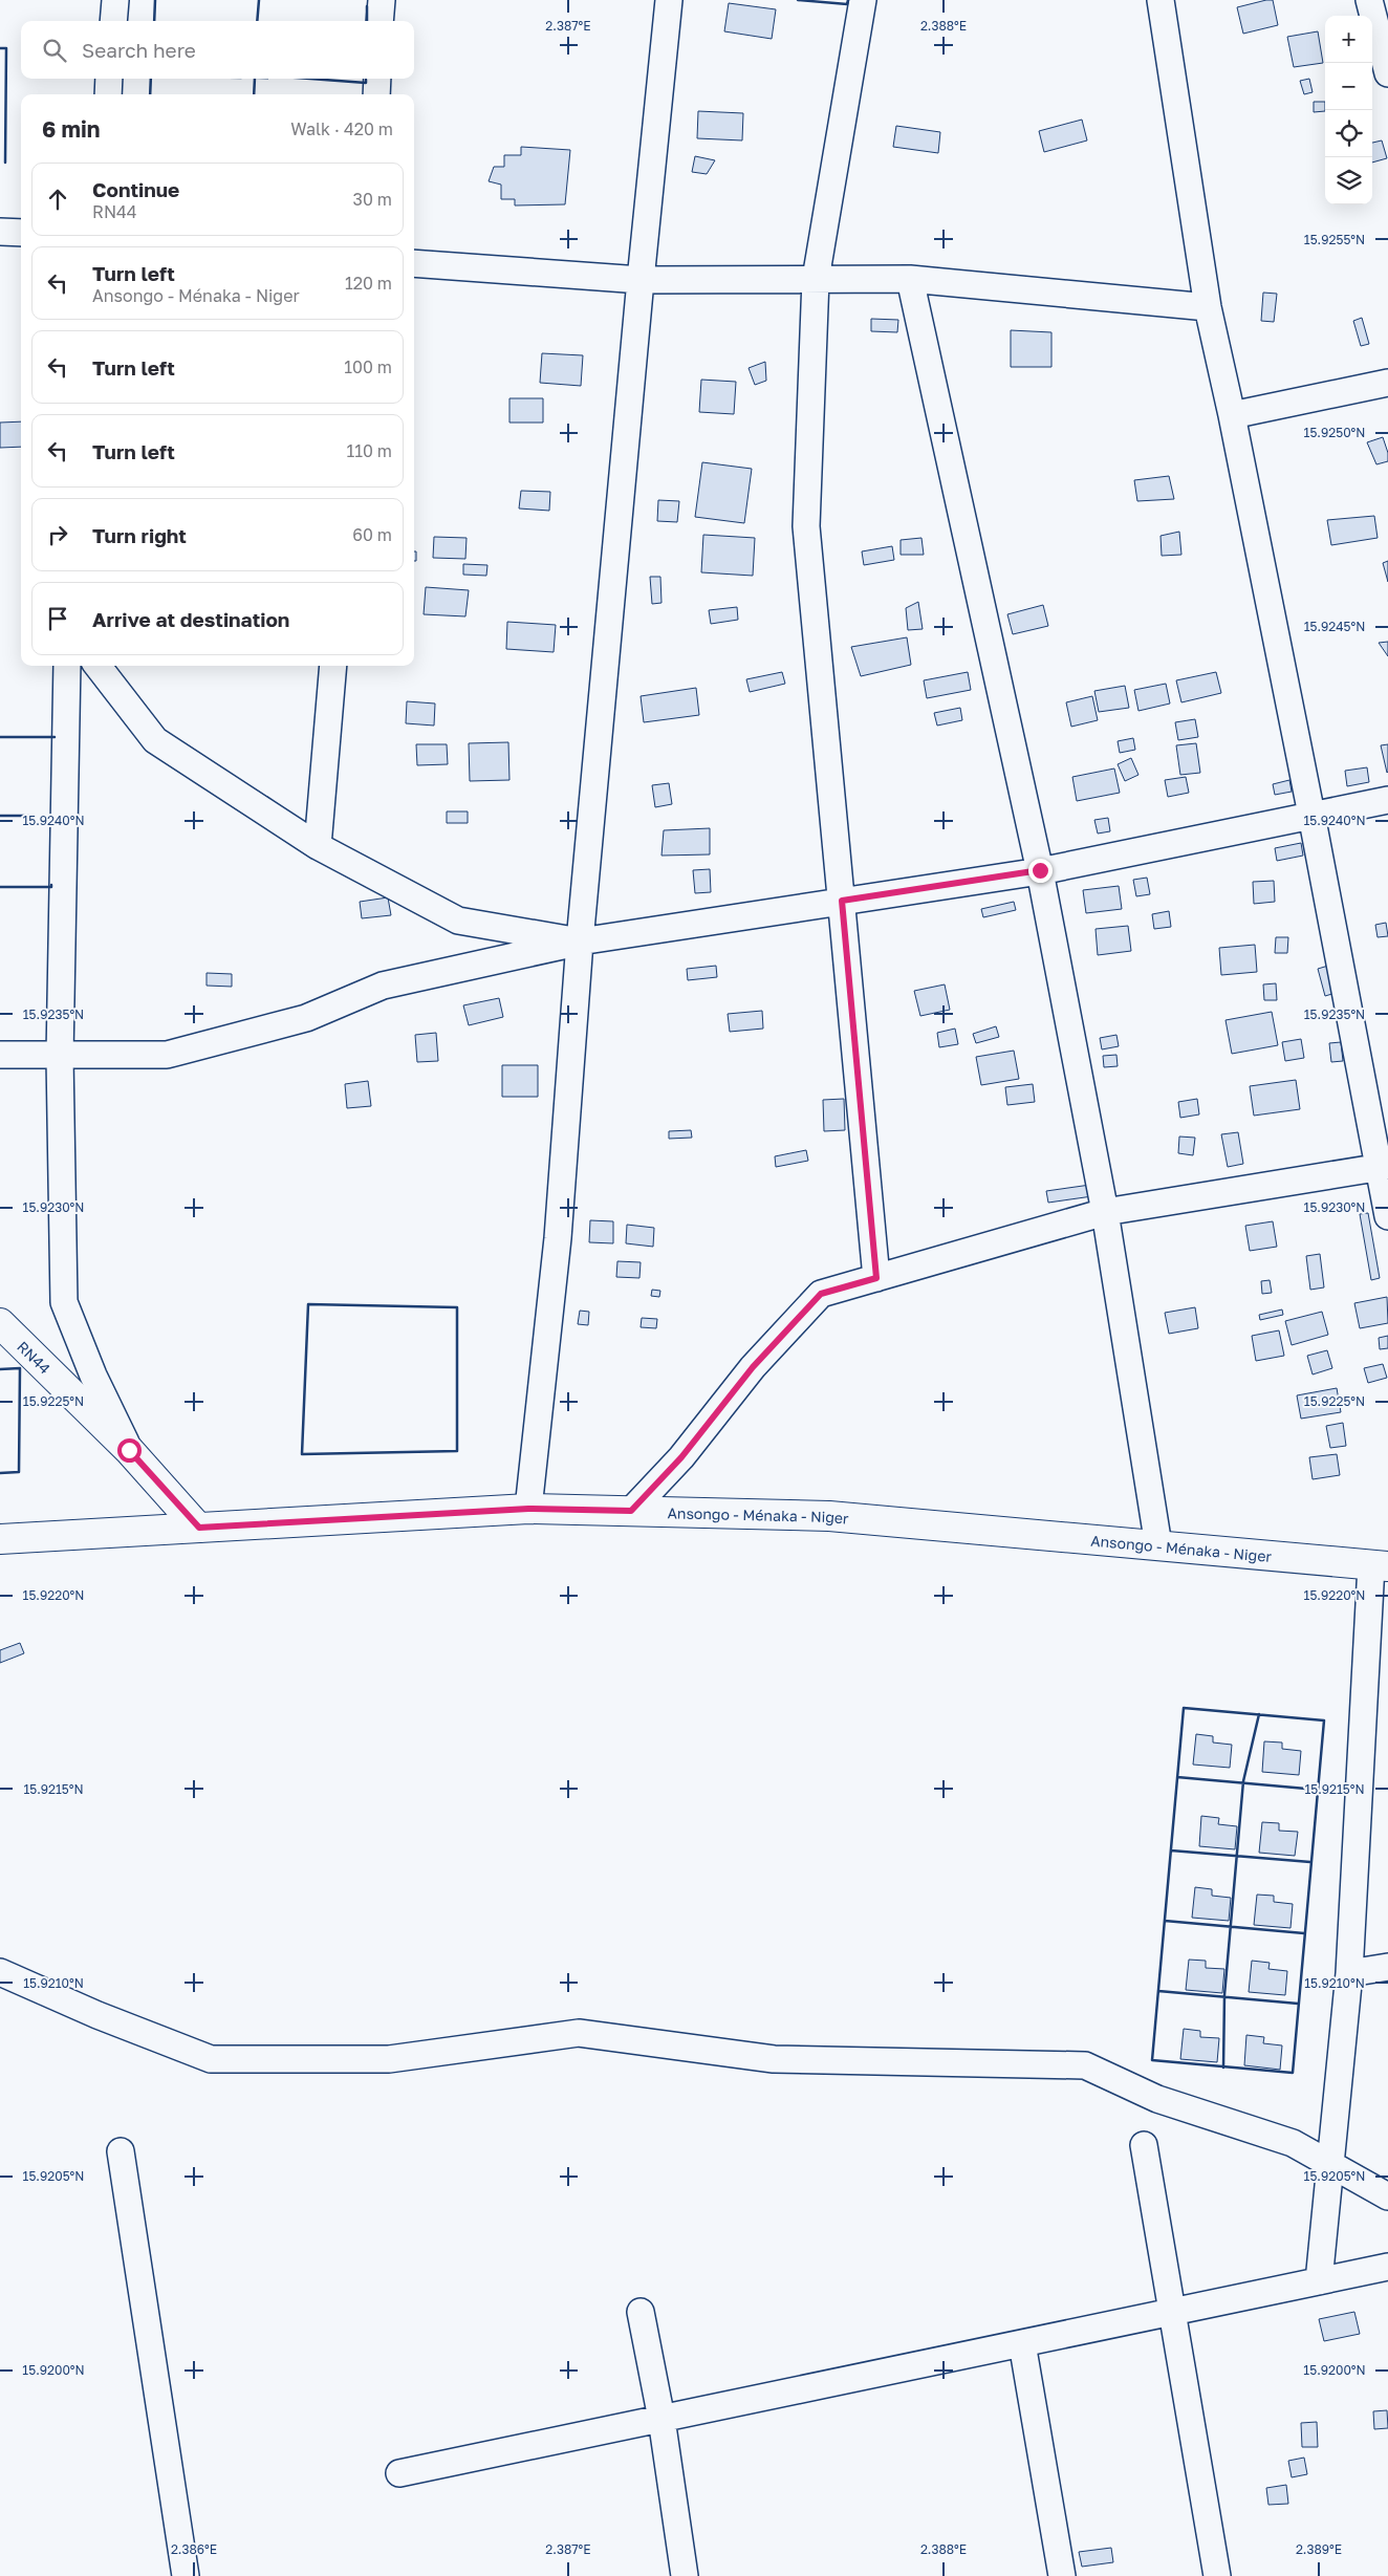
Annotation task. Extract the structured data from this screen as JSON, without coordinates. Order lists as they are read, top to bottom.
{
  "streets": {
    "main road": ["RN44", "Ansongo - Ménaka - Niger"]
  },
  "crossings": [
    ["RN44", "Ansongo - Ménaka - Niger"]
  ],
  "page": {
    "map_buttons": ["+", "−"],
    "search": "Search here",
    "heading": ["6 min", "Walk · 420 m"],
    "list": [
      ["Continue", "RN44", "30 m"],
      ["Turn left", "Ansongo - Ménaka - Niger", "120 m"],
      ["Turn left", "100 m"],
      ["Turn left", "110 m"],
      ["Turn right", "60 m"],
      "Arrive at destination"
    ]
  },
  "coordinates": [
    "2.387°E",
    "2.388°E",
    "15.9255°N",
    "15.9250°N",
    "15.9245°N",
    "15.9240°N",
    "15.9235°N",
    "15.9230°N",
    "15.9225°N",
    "15.9220°N",
    "15.9215°N",
    "15.9210°N",
    "15.9205°N",
    "15.9200°N",
    "2.386°E",
    "2.389°E"
  ]
}
